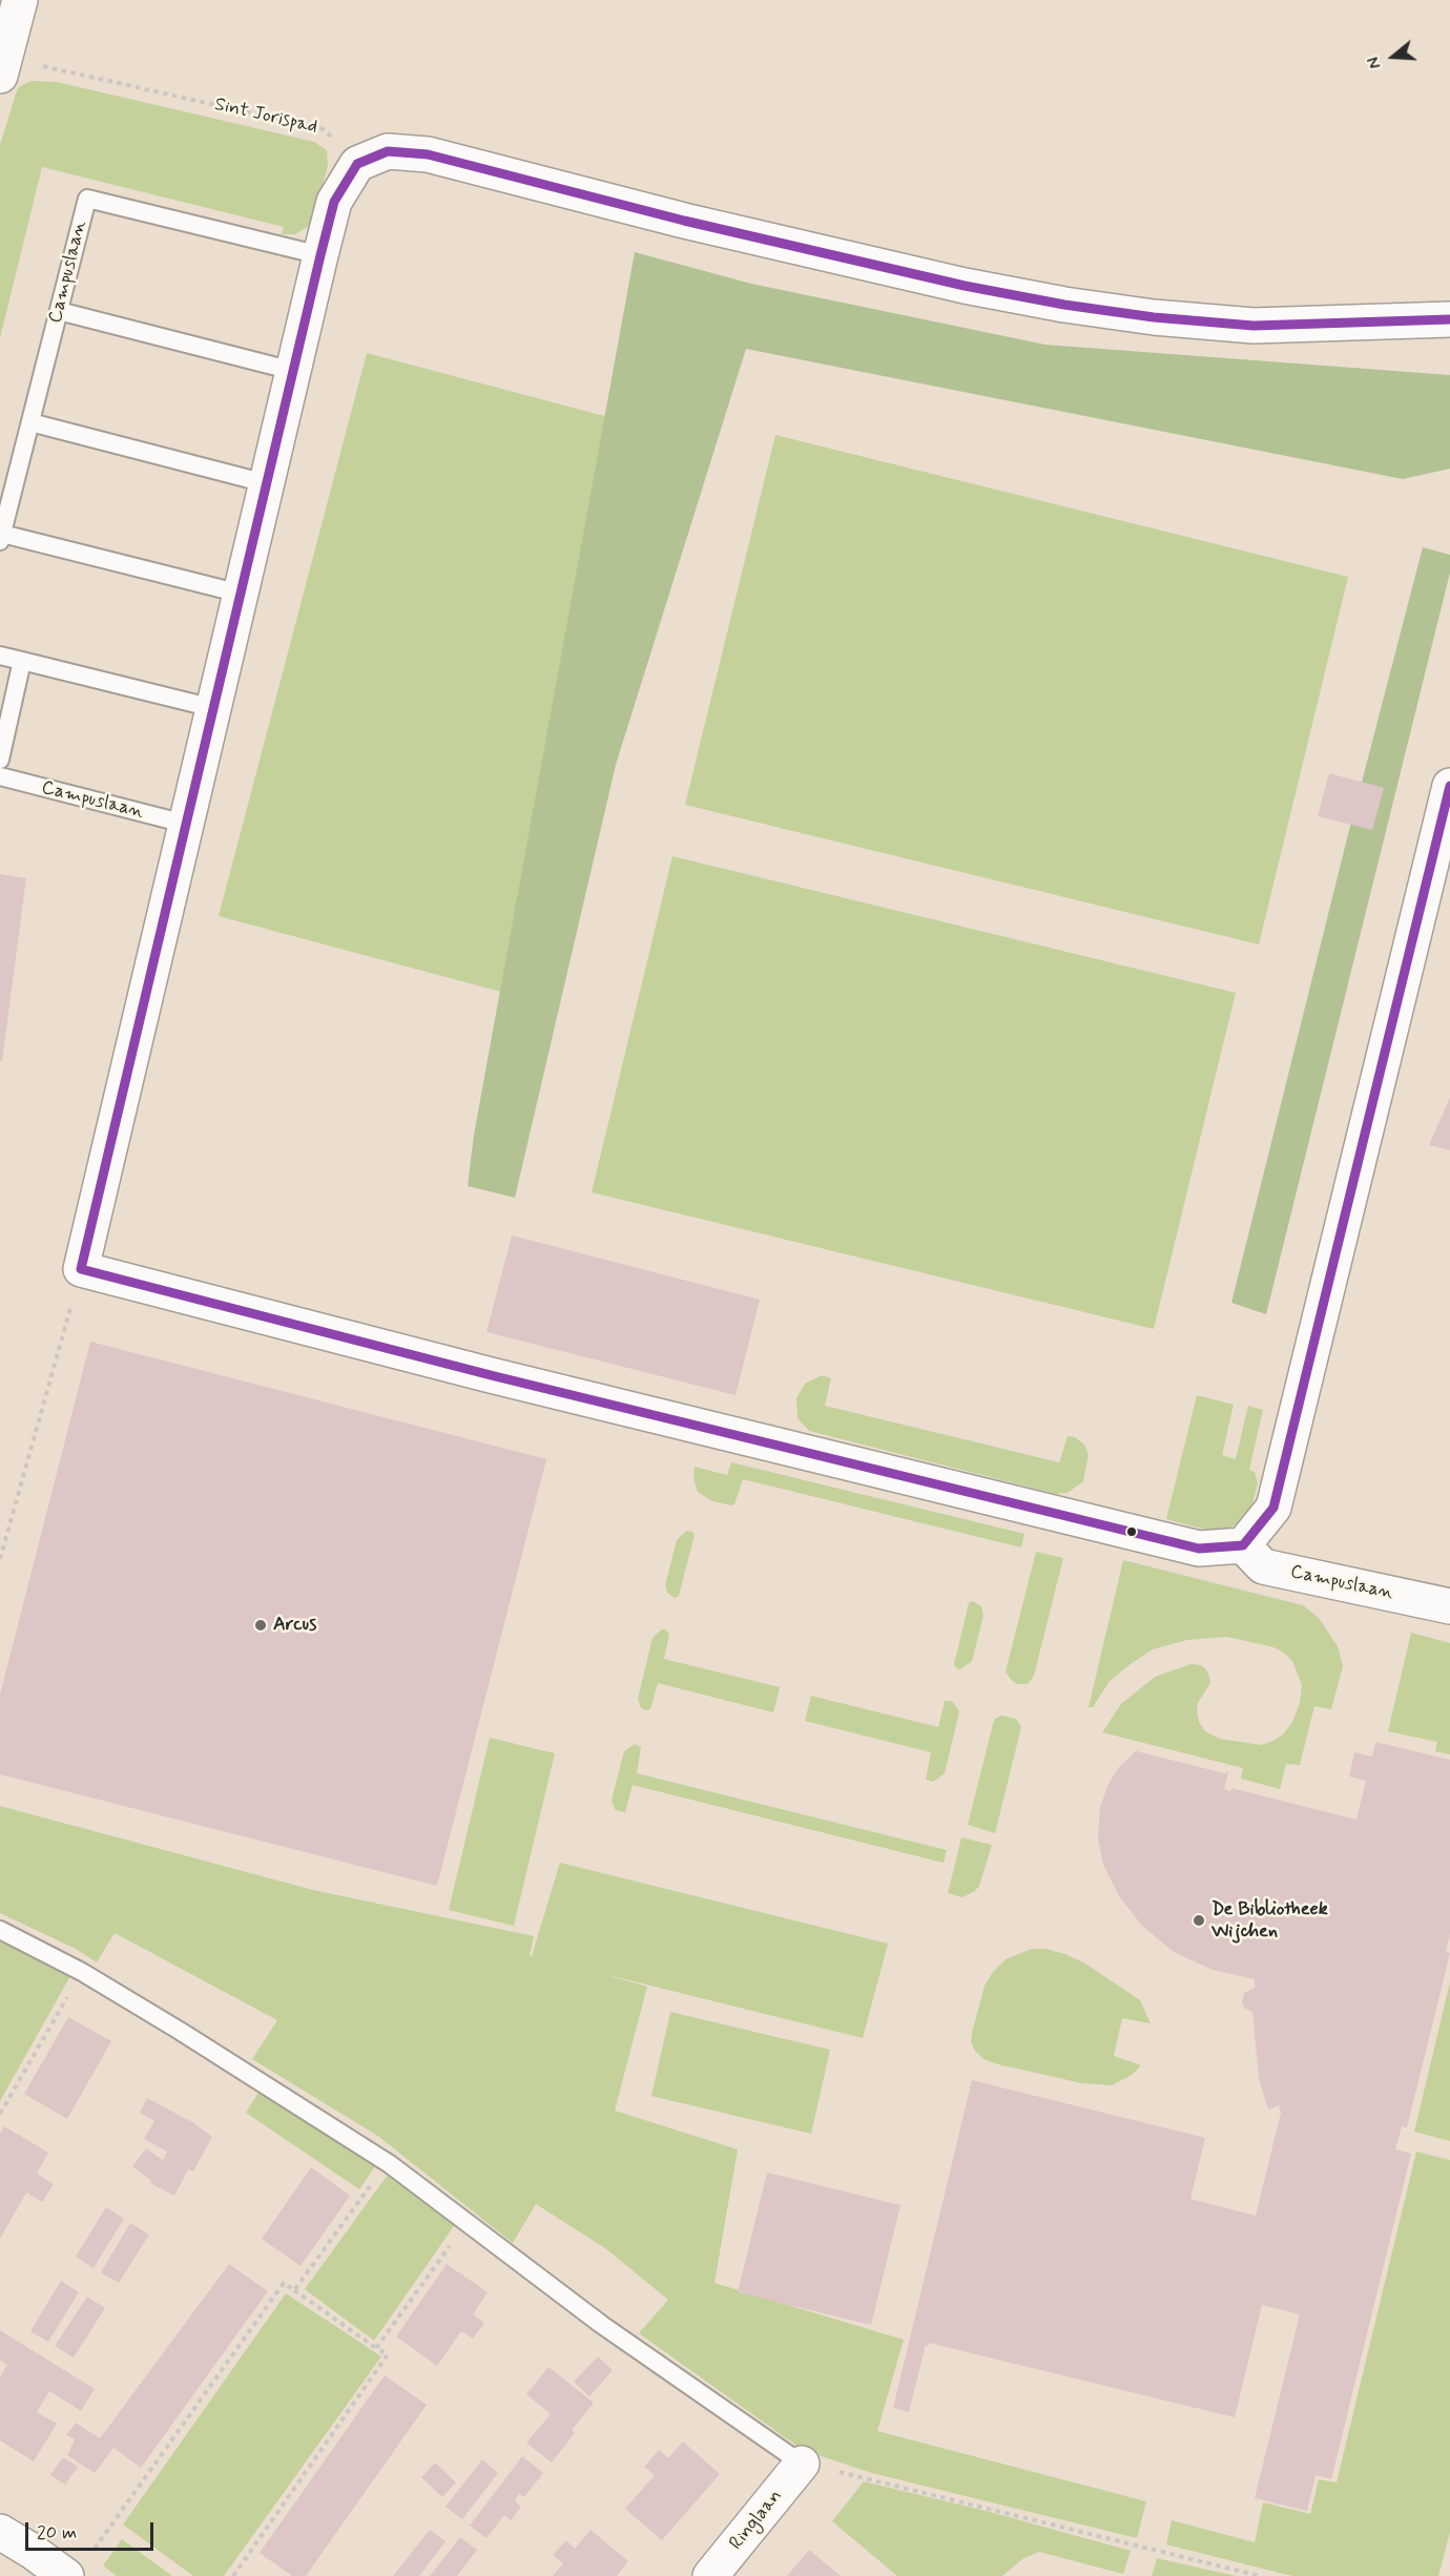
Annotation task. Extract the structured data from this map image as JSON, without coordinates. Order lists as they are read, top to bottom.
{
  "streets": {
    "street": ["Campuslaan", "Ringlaan"],
    "path": ["Sint Jorispad"]
  },
  "places": ["Arcus", "De Bibliotheek Wijchen"],
  "scale_bar": "20 m",
  "north": "left"
}
